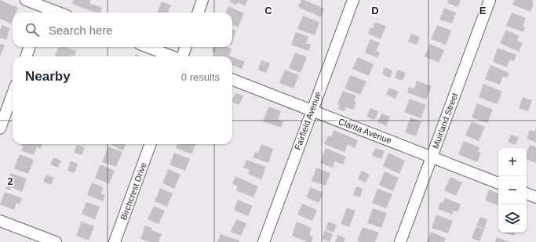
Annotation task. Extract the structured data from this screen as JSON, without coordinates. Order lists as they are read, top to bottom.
{
  "streets": {
    "street": [
      "Fairfield Avenue",
      "Muirland Street",
      "Clarita Avenue",
      "Birchcrest Drive"
    ]
  },
  "crossings": [
    ["Fairfield Avenue", "Clarita Avenue"],
    ["Muirland Street", "Clarita Avenue"]
  ],
  "page": {
    "search": "Search here",
    "heading": ["Nearby", "0 results"],
    "map_buttons": ["+", "−"]
  },
  "grid": {
    "columns": ["C", "D", "E"],
    "rows": ["2"]
  }
}
